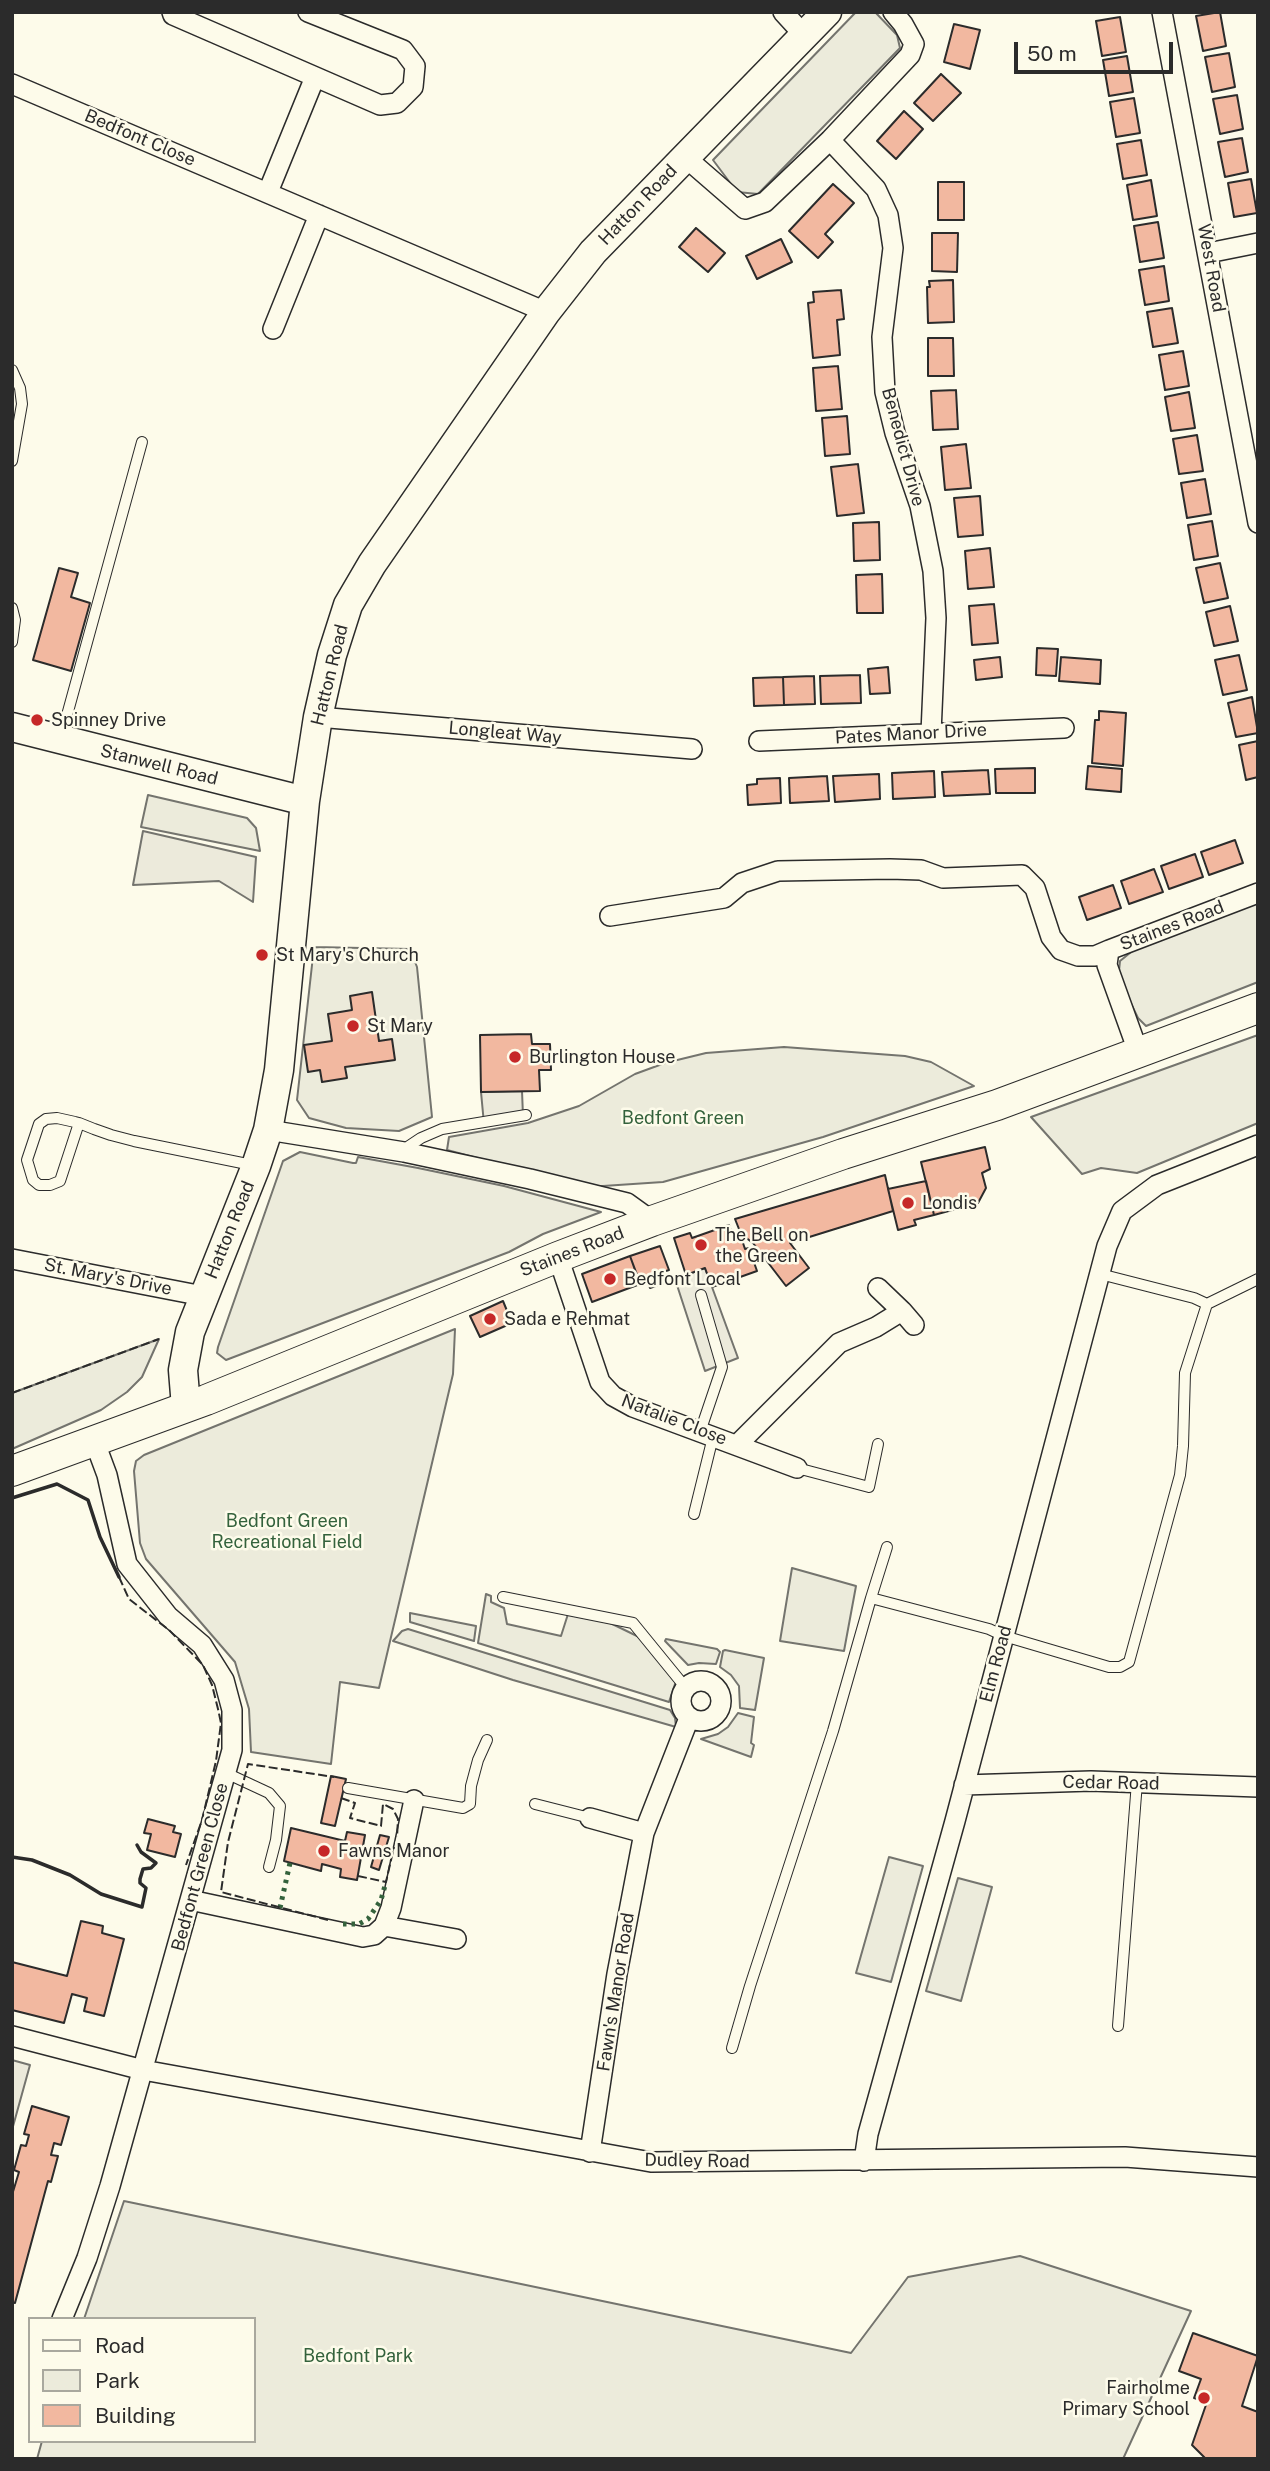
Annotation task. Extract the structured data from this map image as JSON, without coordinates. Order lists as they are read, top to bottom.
{
  "streets": {
    "main road": ["Staines Road"],
    "street": [
      "Bedfont Close",
      "Hatton Road",
      "West Road",
      "Benedict Drive",
      "Longleat Way",
      "Pates Manor Drive",
      "Stanwell Road",
      "St. Mary's Drive",
      "Natalie Close",
      "Elm Road",
      "Cedar Road",
      "Bedfont Green Close",
      "Fawn's Manor Road",
      "Dudley Road"
    ]
  },
  "crossings": [
    ["Bedfont Close", "Hatton Road"],
    ["Hatton Road", "Longleat Way"],
    ["Hatton Road", "Stanwell Road"],
    ["Hatton Road", "Staines Road"],
    ["Hatton Road", "St. Mary's Drive"],
    ["Benedict Drive", "Pates Manor Drive"],
    ["Staines Road", "Natalie Close"],
    ["Staines Road", "Bedfont Green Close"],
    ["Elm Road", "Cedar Road"],
    ["Elm Road", "Dudley Road"],
    ["Bedfont Green Close", "Dudley Road"],
    ["Fawn's Manor Road", "Dudley Road"]
  ],
  "parks": ["Bedfont Green", "Bedfont Green Recreational Field", "Bedfont Park"],
  "places": [
    "Spinney Drive",
    "St Mary's Church",
    "St Mary",
    "Burlington House",
    "Londis",
    "The Bell on the Green",
    "Bedfont Local",
    "Sada e Rehmat",
    "Fawns Manor",
    "Fairholme Primary School"
  ],
  "legend": ["Road", "Park", "Building"],
  "scale_bar": "50 m"
}
